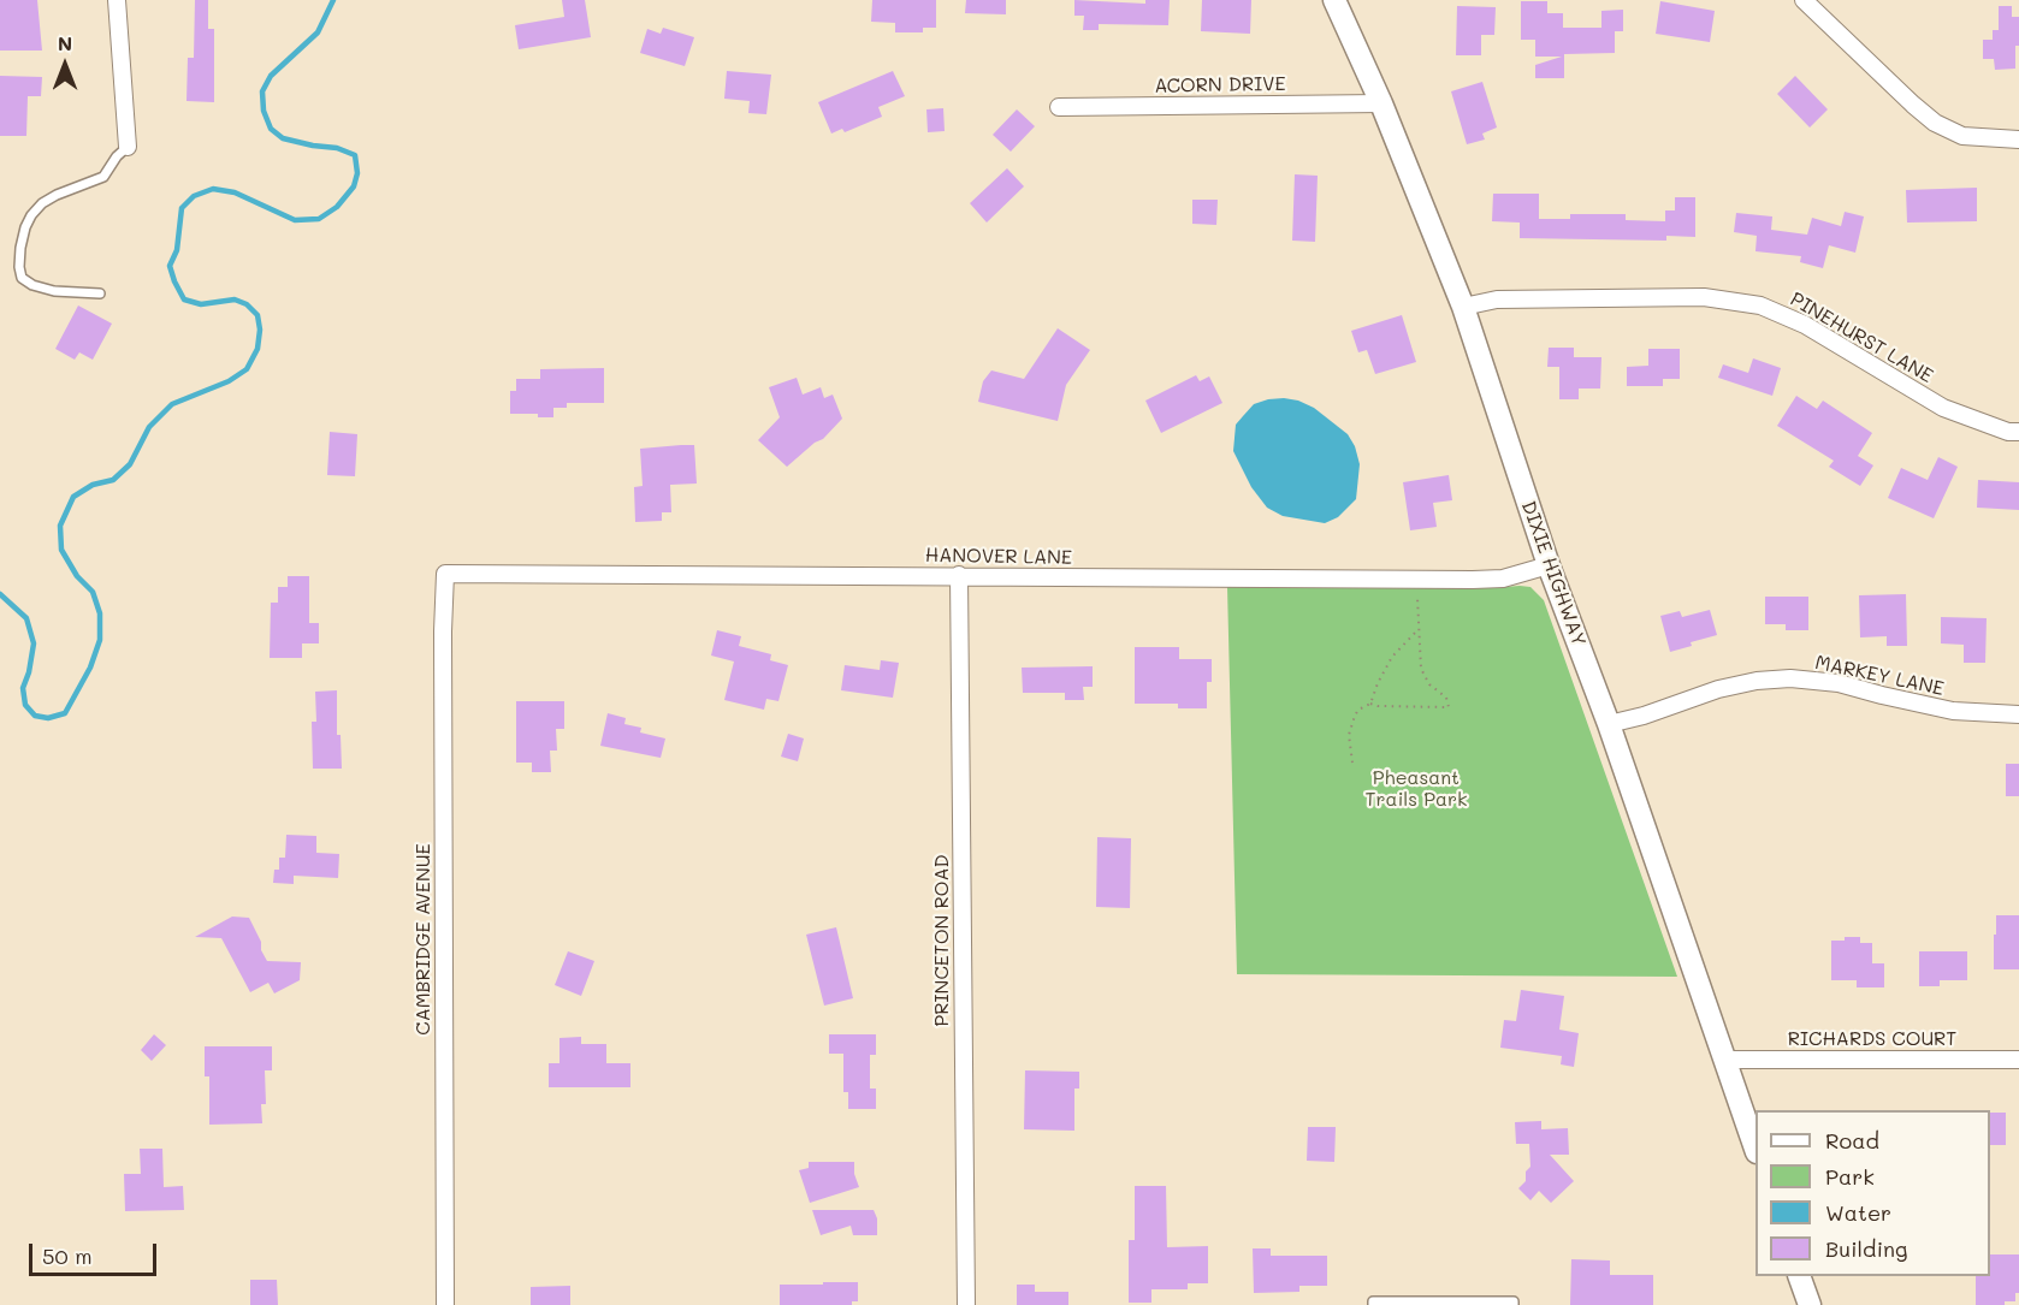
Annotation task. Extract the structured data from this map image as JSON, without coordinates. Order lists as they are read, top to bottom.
{
  "streets": {
    "main road": ["DIXIE HIGHWAY"],
    "street": [
      "ACORN DRIVE",
      "PINEHURST LANE",
      "HANOVER LANE",
      "MARKEY LANE",
      "CAMBRIDGE AVENUE",
      "PRINCETON ROAD",
      "RICHARDS COURT"
    ]
  },
  "crossings": [
    ["ACORN DRIVE", "DIXIE HIGHWAY"],
    ["PINEHURST LANE", "DIXIE HIGHWAY"],
    ["HANOVER LANE", "DIXIE HIGHWAY"],
    ["HANOVER LANE", "CAMBRIDGE AVENUE"],
    ["HANOVER LANE", "PRINCETON ROAD"],
    ["DIXIE HIGHWAY", "MARKEY LANE"],
    ["DIXIE HIGHWAY", "RICHARDS COURT"]
  ],
  "parks": ["Pheasant Trails Park"],
  "legend": [
    "Road",
    "Park",
    "Water",
    "Building"
  ],
  "scale_bar": "50 m",
  "north": "top"
}
